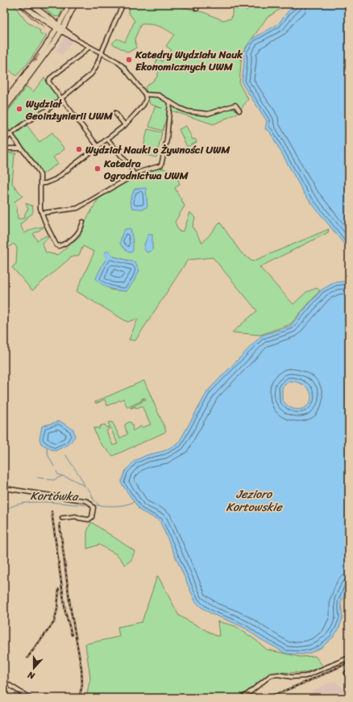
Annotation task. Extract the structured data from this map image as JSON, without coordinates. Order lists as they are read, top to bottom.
{
  "water": ["Jezioro Kortowskie", "Kortówka"],
  "places": [
    "Katedry Wydziału Nauk Ekonomicznych UWM",
    "Wydział Geoinżynierii UWM",
    "Wydział Nauki o Żywności UWM",
    "Katedra Ogrodnictwa UWM"
  ],
  "north": "bottom"
}
